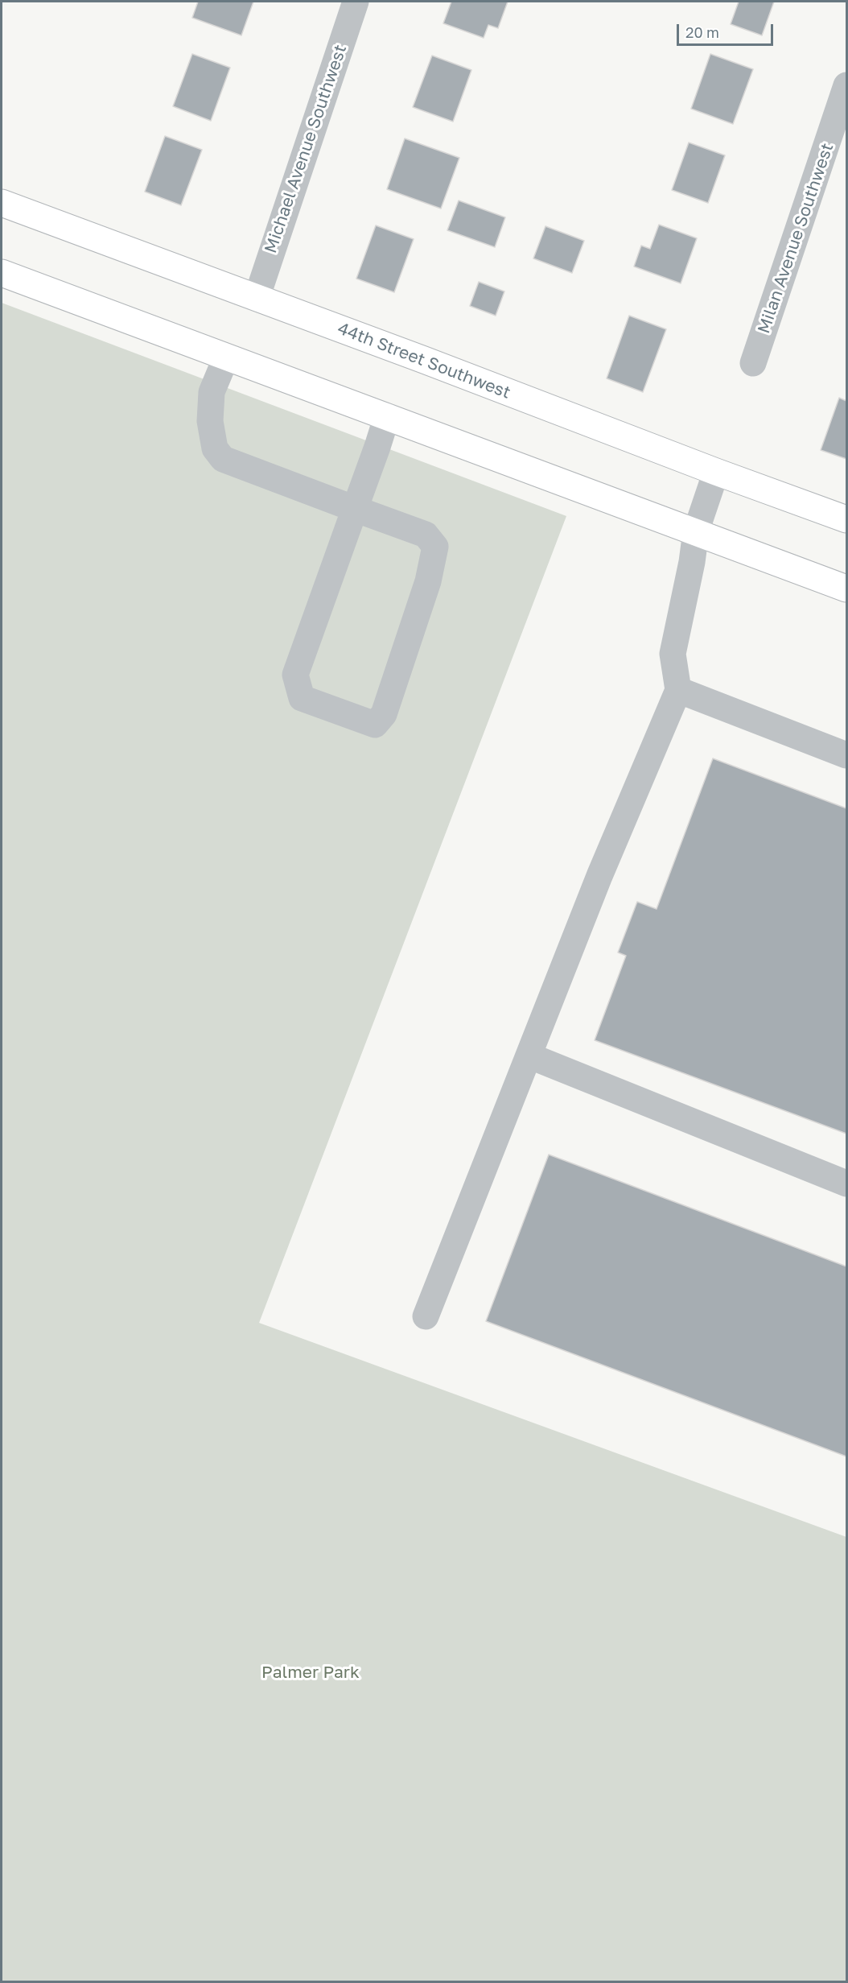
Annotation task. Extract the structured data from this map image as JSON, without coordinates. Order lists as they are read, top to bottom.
{
  "streets": {
    "main road": ["44th Street Southwest"],
    "street": ["Michael Avenue Southwest", "Milan Avenue Southwest"]
  },
  "crossings": [
    ["Michael Avenue Southwest", "44th Street Southwest"]
  ],
  "parks": ["Palmer Park"],
  "scale_bar": "20 m"
}
